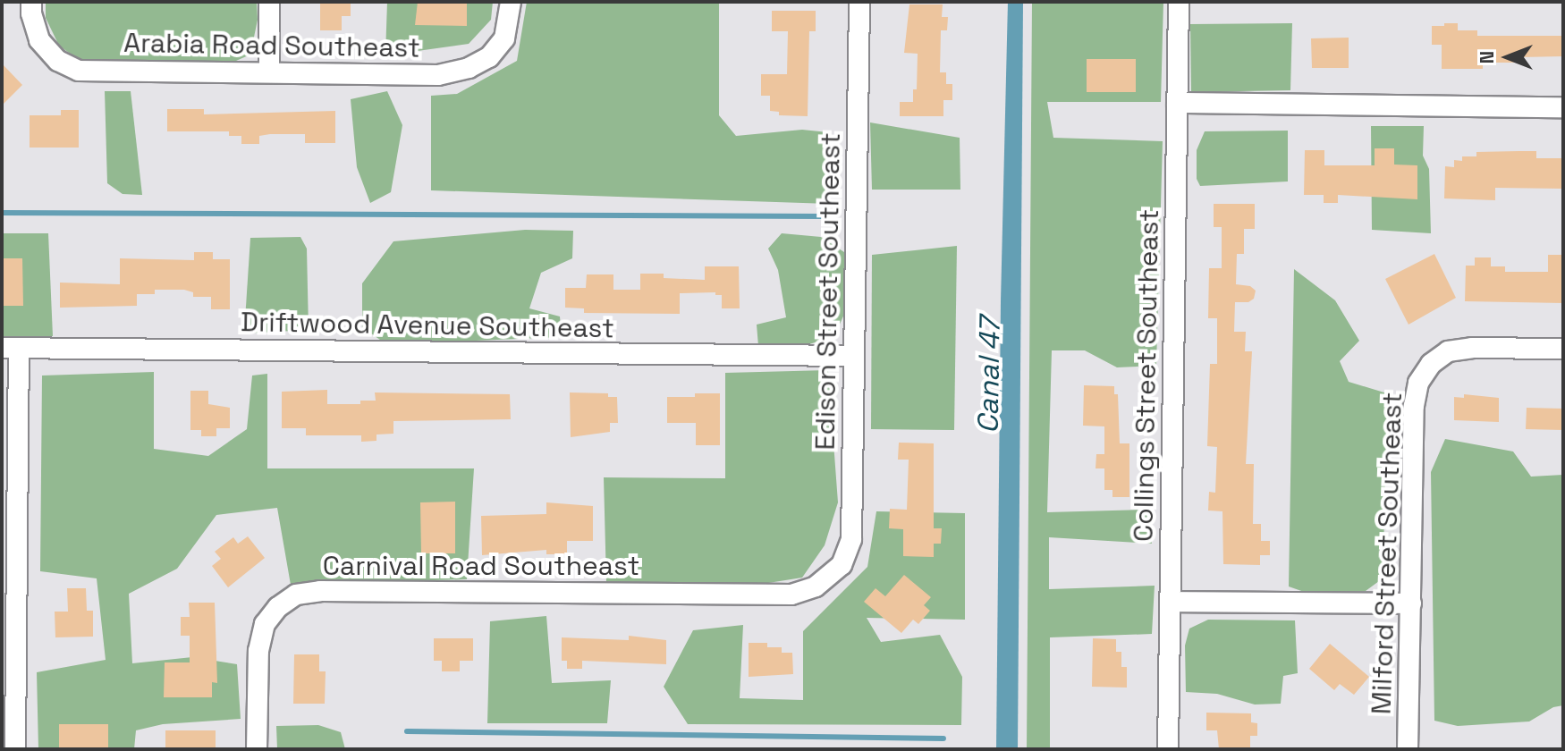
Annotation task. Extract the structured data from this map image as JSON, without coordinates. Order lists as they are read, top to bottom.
{
  "streets": {
    "street": [
      "Arabia Road Southeast",
      "Edison Street Southeast",
      "Driftwood Avenue Southeast",
      "Collings Street Southeast",
      "Milford Street Southeast",
      "Carnival Road Southeast"
    ]
  },
  "crossings": [
    ["Edison Street Southeast", "Driftwood Avenue Southeast"],
    ["Edison Street Southeast", "Carnival Road Southeast"]
  ],
  "water": ["Canal 47"],
  "north": "left"
}
